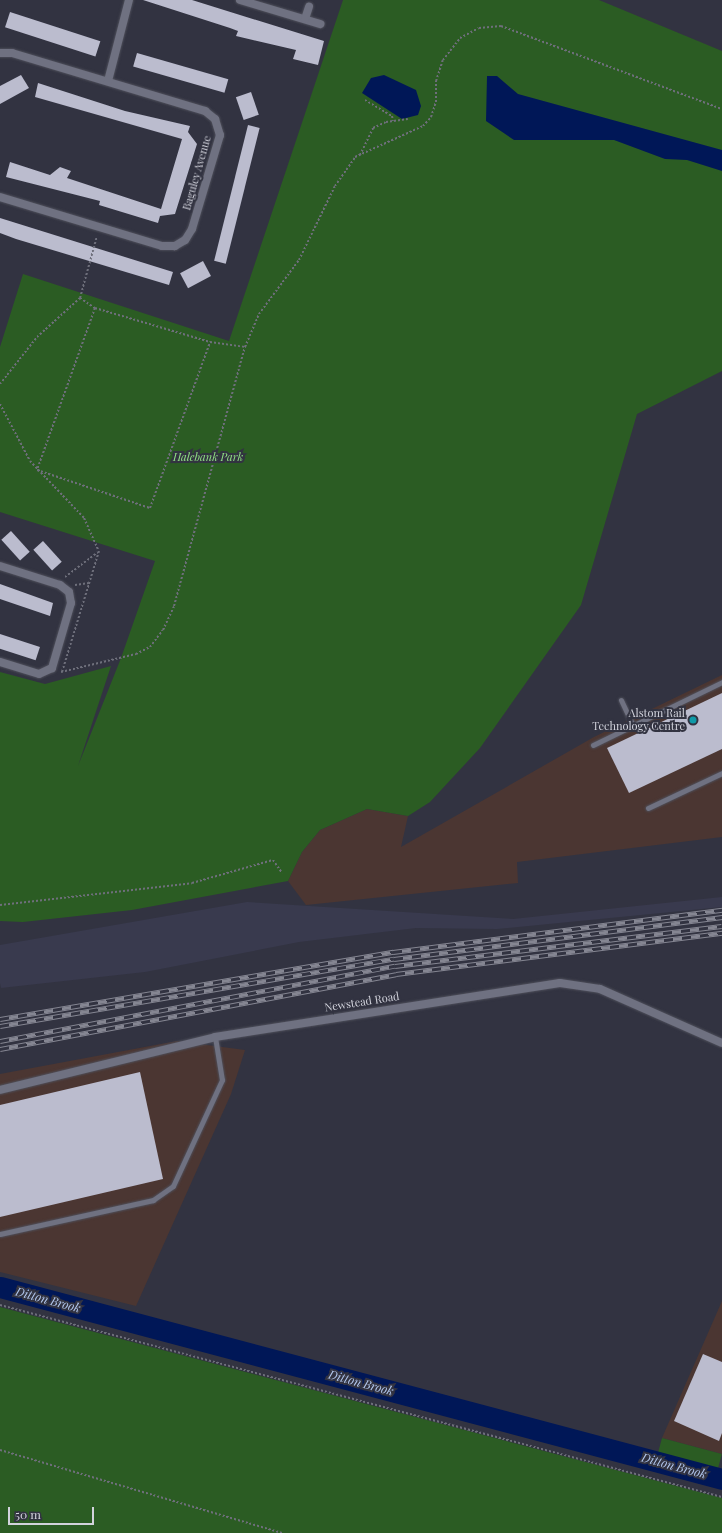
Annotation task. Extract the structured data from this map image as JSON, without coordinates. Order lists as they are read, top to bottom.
{
  "streets": {
    "street": ["Baguley Avenue", "Newstead Road"]
  },
  "water": ["Ditton Brook"],
  "parks": ["Halebank Park"],
  "places": ["Alstom Rail Technology Centre"],
  "scale_bar": "50 m"
}
